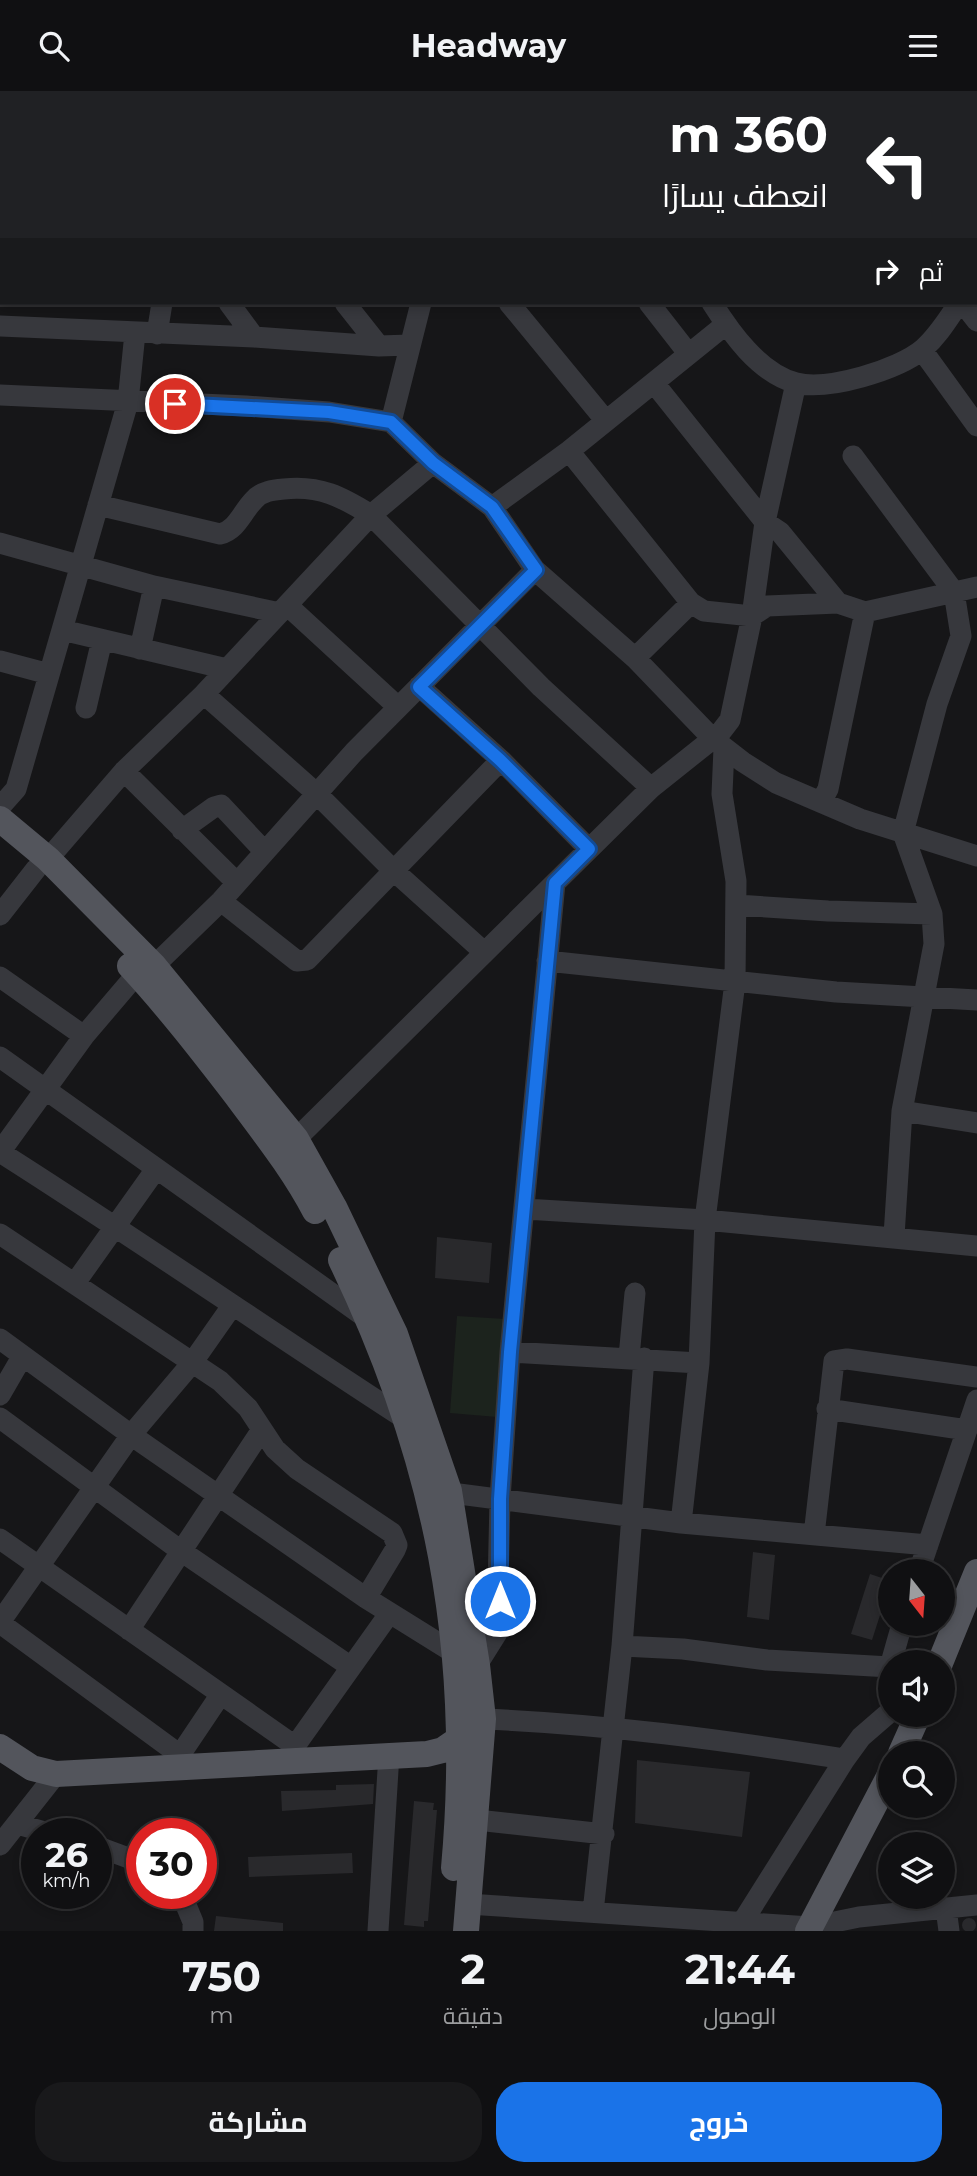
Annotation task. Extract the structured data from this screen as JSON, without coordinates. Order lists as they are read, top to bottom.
{
  "north": "bottom",
  "page": {
    "header": "Headway",
    "turn": ["360 m", "انعطف يسارًا"],
    "then": "ثم",
    "speed": "26 km/h",
    "limit": "30",
    "eta": [
      "21:44",
      "الوصول",
      "2",
      "دقيقة",
      "750",
      "m"
    ],
    "buttons": ["خروج", "مشاركة"]
  }
}
